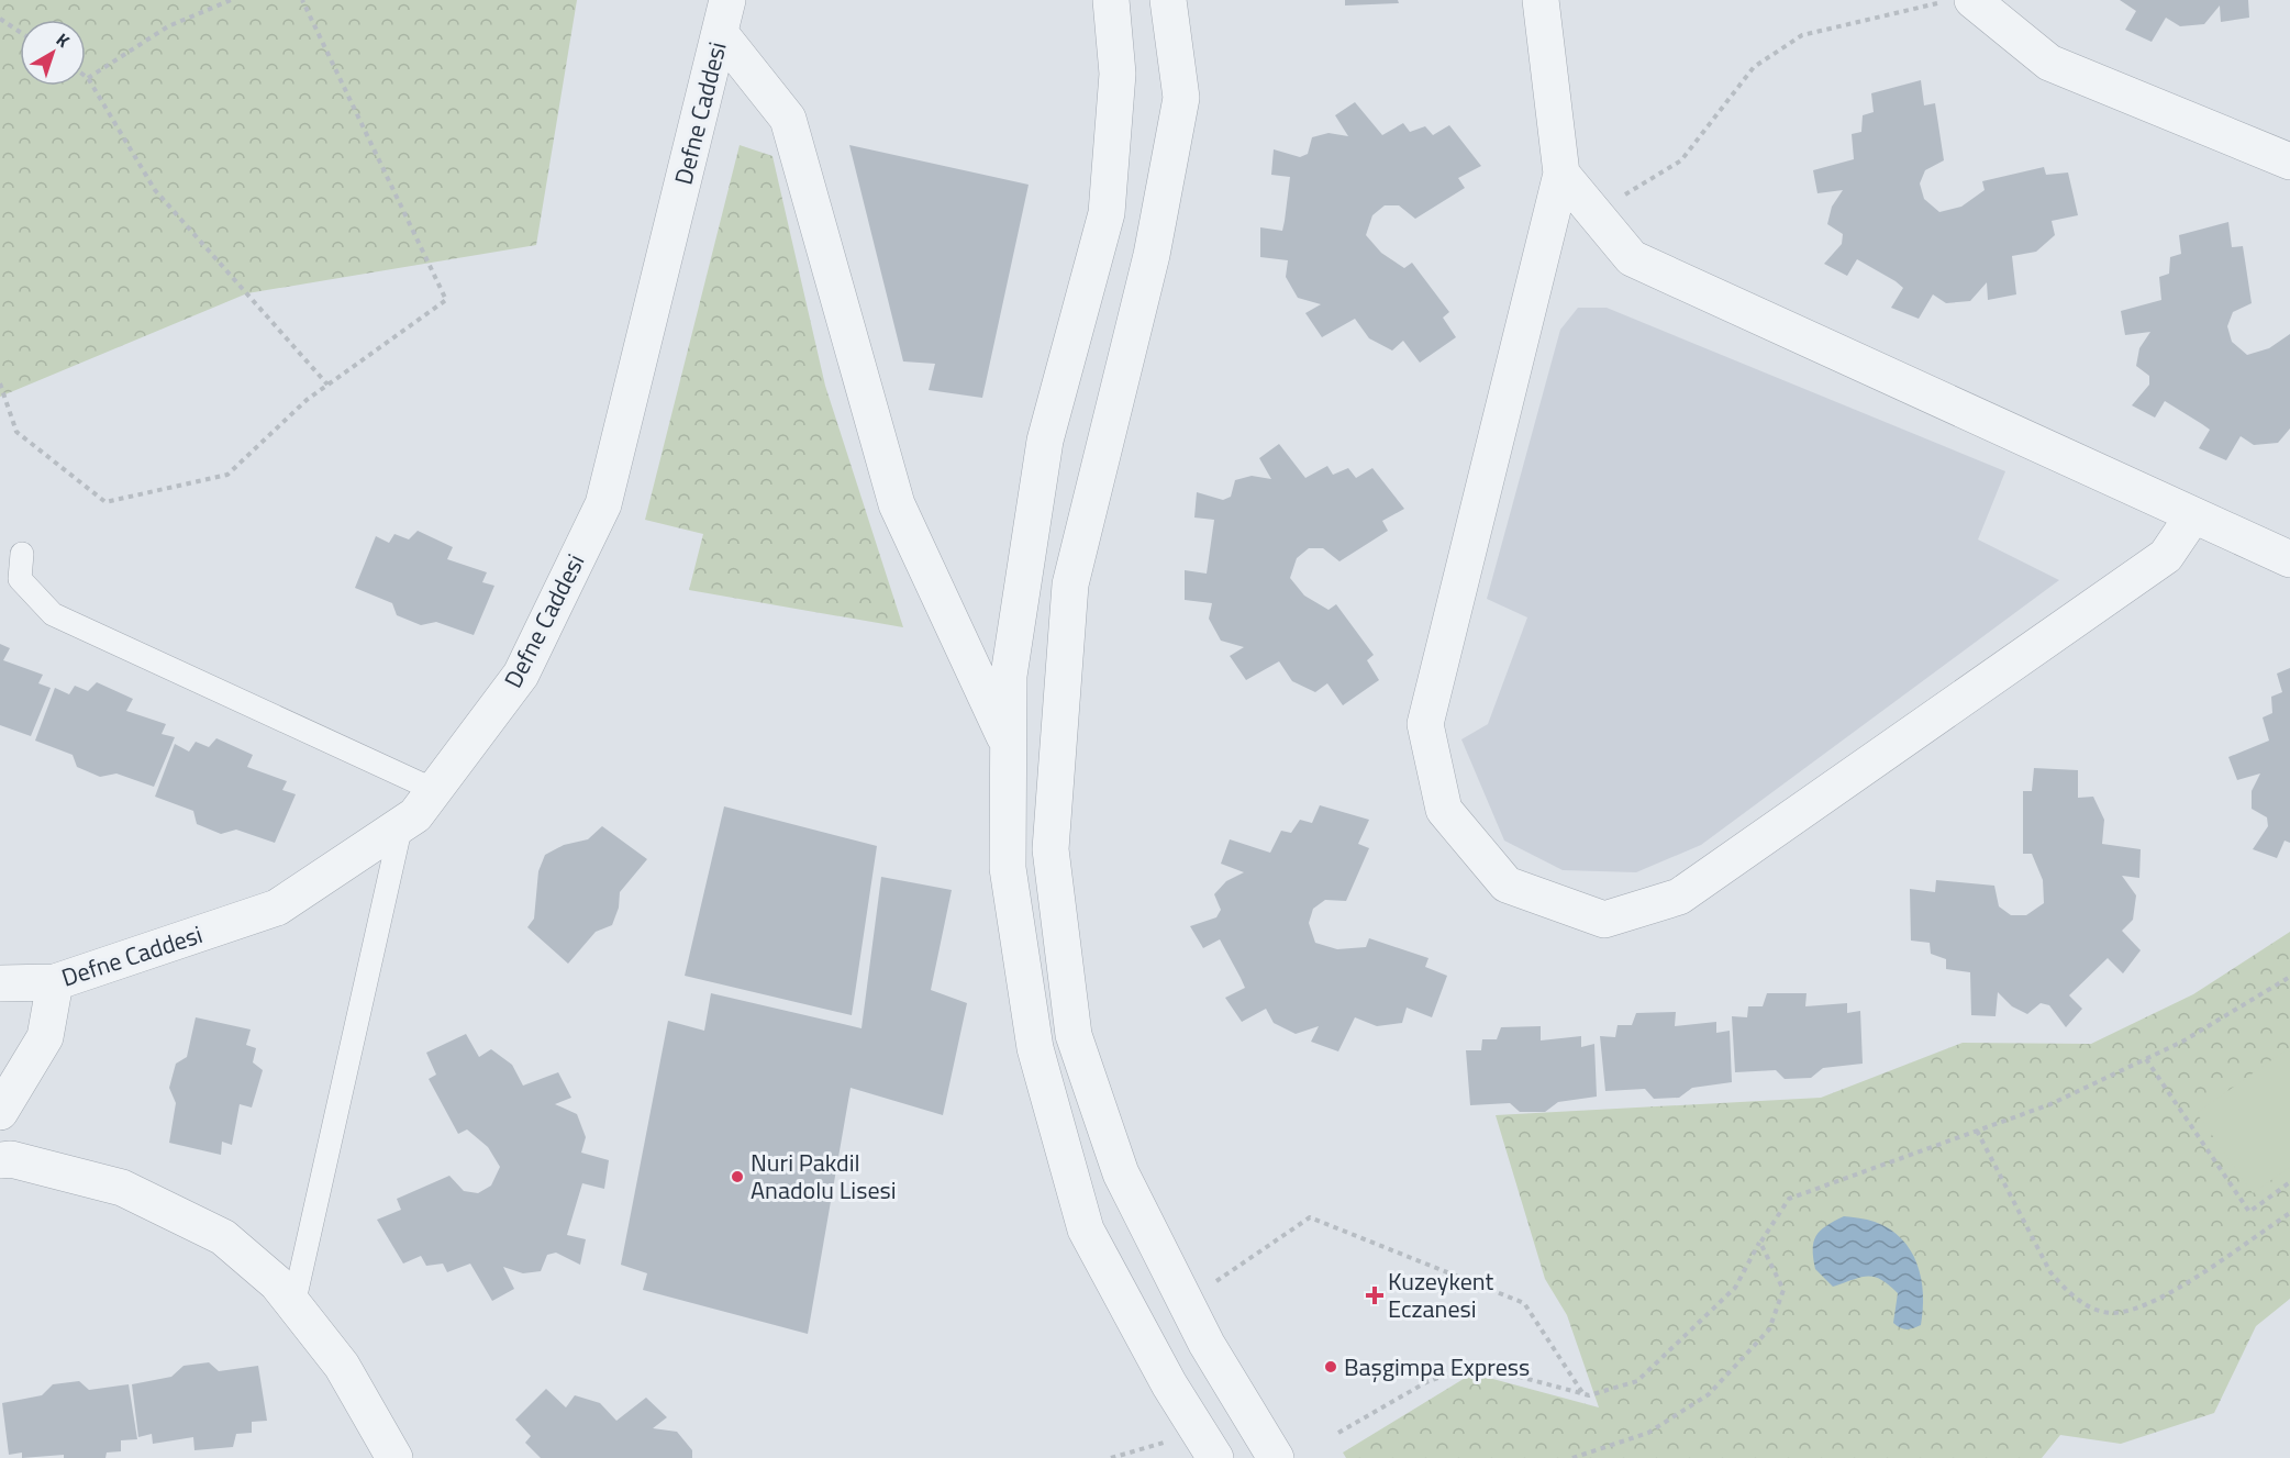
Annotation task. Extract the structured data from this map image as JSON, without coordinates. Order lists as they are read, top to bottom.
{
  "streets": {
    "street": ["Defne Caddesi"]
  },
  "places": {
    "other": ["Nuri Pakdil Anadolu Lisesi", "Başgimpa Express"],
    "health": ["Kuzeykent Eczanesi"]
  },
  "north": "top right"
}
